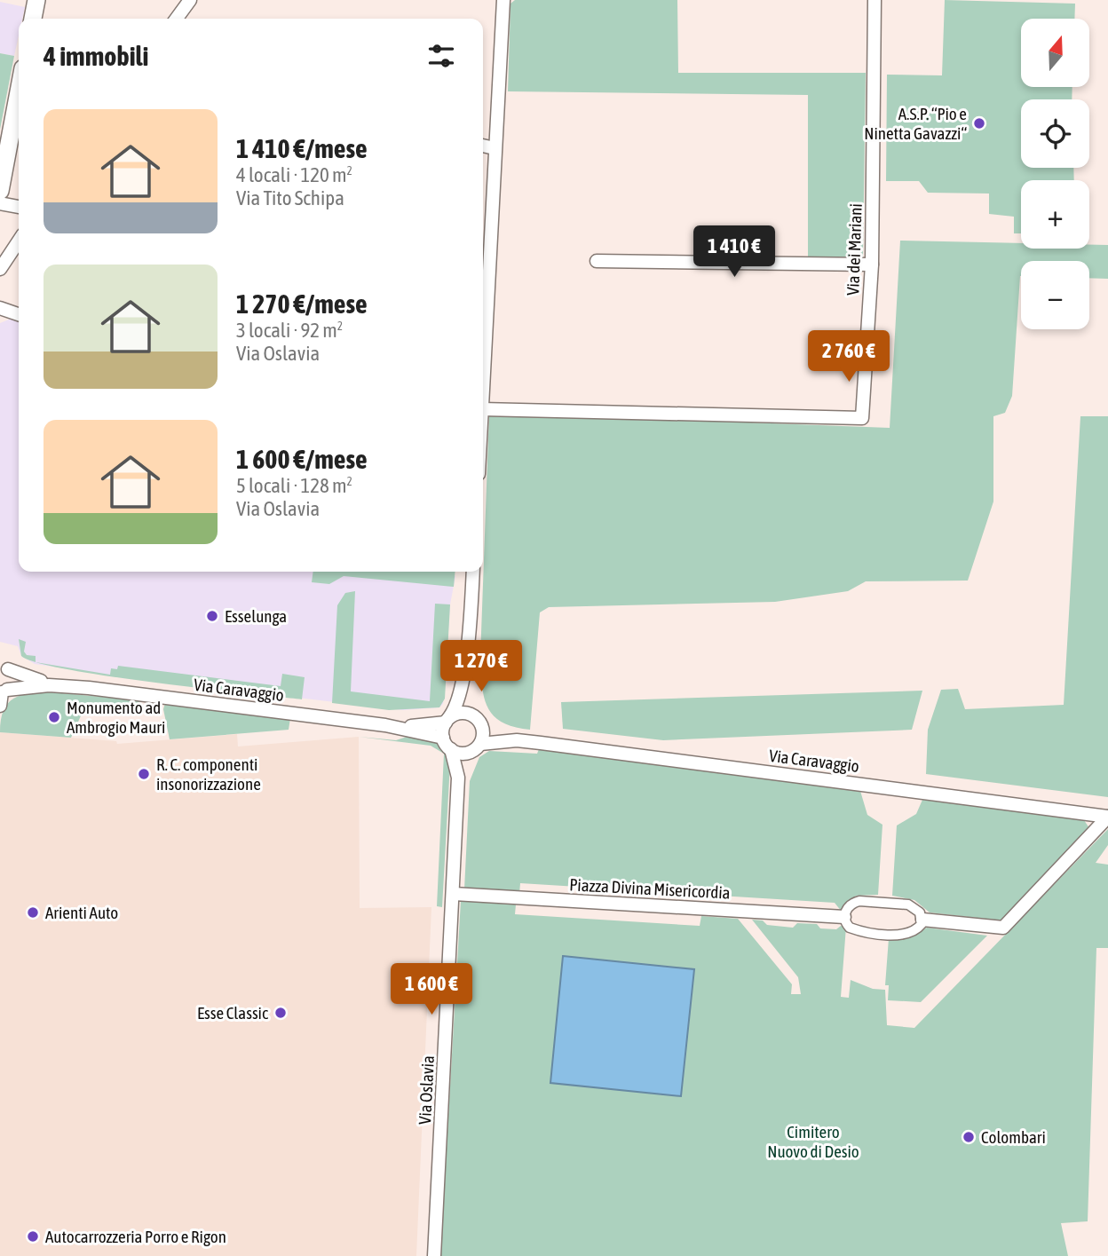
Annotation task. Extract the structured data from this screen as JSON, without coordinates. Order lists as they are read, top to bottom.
{
  "streets": {
    "street": [
      "Via dei Mariani",
      "Via Caravaggio",
      "Piazza Divina Misericordia",
      "Via Oslavia"
    ]
  },
  "crossings": [
    ["Via Caravaggio", "Via Oslavia"],
    ["Piazza Divina Misericordia", "Via Oslavia"]
  ],
  "parks": ["Cimitero Nuovo di Desio"],
  "places": [
    "A.S.P. “Pio e Ninetta Gavazzi“",
    "Esselunga",
    "Monumento ad Ambrogio Mauri",
    "R. C. componenti insonorizzazione",
    "Arienti Auto",
    "Esse Classic",
    "Colombari",
    "Autocarrozzeria Porro e Rigon"
  ],
  "north": "top",
  "page": {
    "map_buttons": ["+", "−"],
    "heading": "4 immobili",
    "list": [
      {
        "name": "1 410 €/mese",
        "note": "4 locali · 120 m² · Via Tito Schipa"
      },
      {
        "name": "1 270 €/mese",
        "note": "3 locali · 92 m² · Via Oslavia"
      },
      {
        "name": "1 600 €/mese",
        "note": "5 locali · 128 m² · Via Oslavia"
      }
    ],
    "price": [
      "1 410 €",
      "2 760 €",
      "1 270 €",
      "1 600 €"
    ]
  }
}
